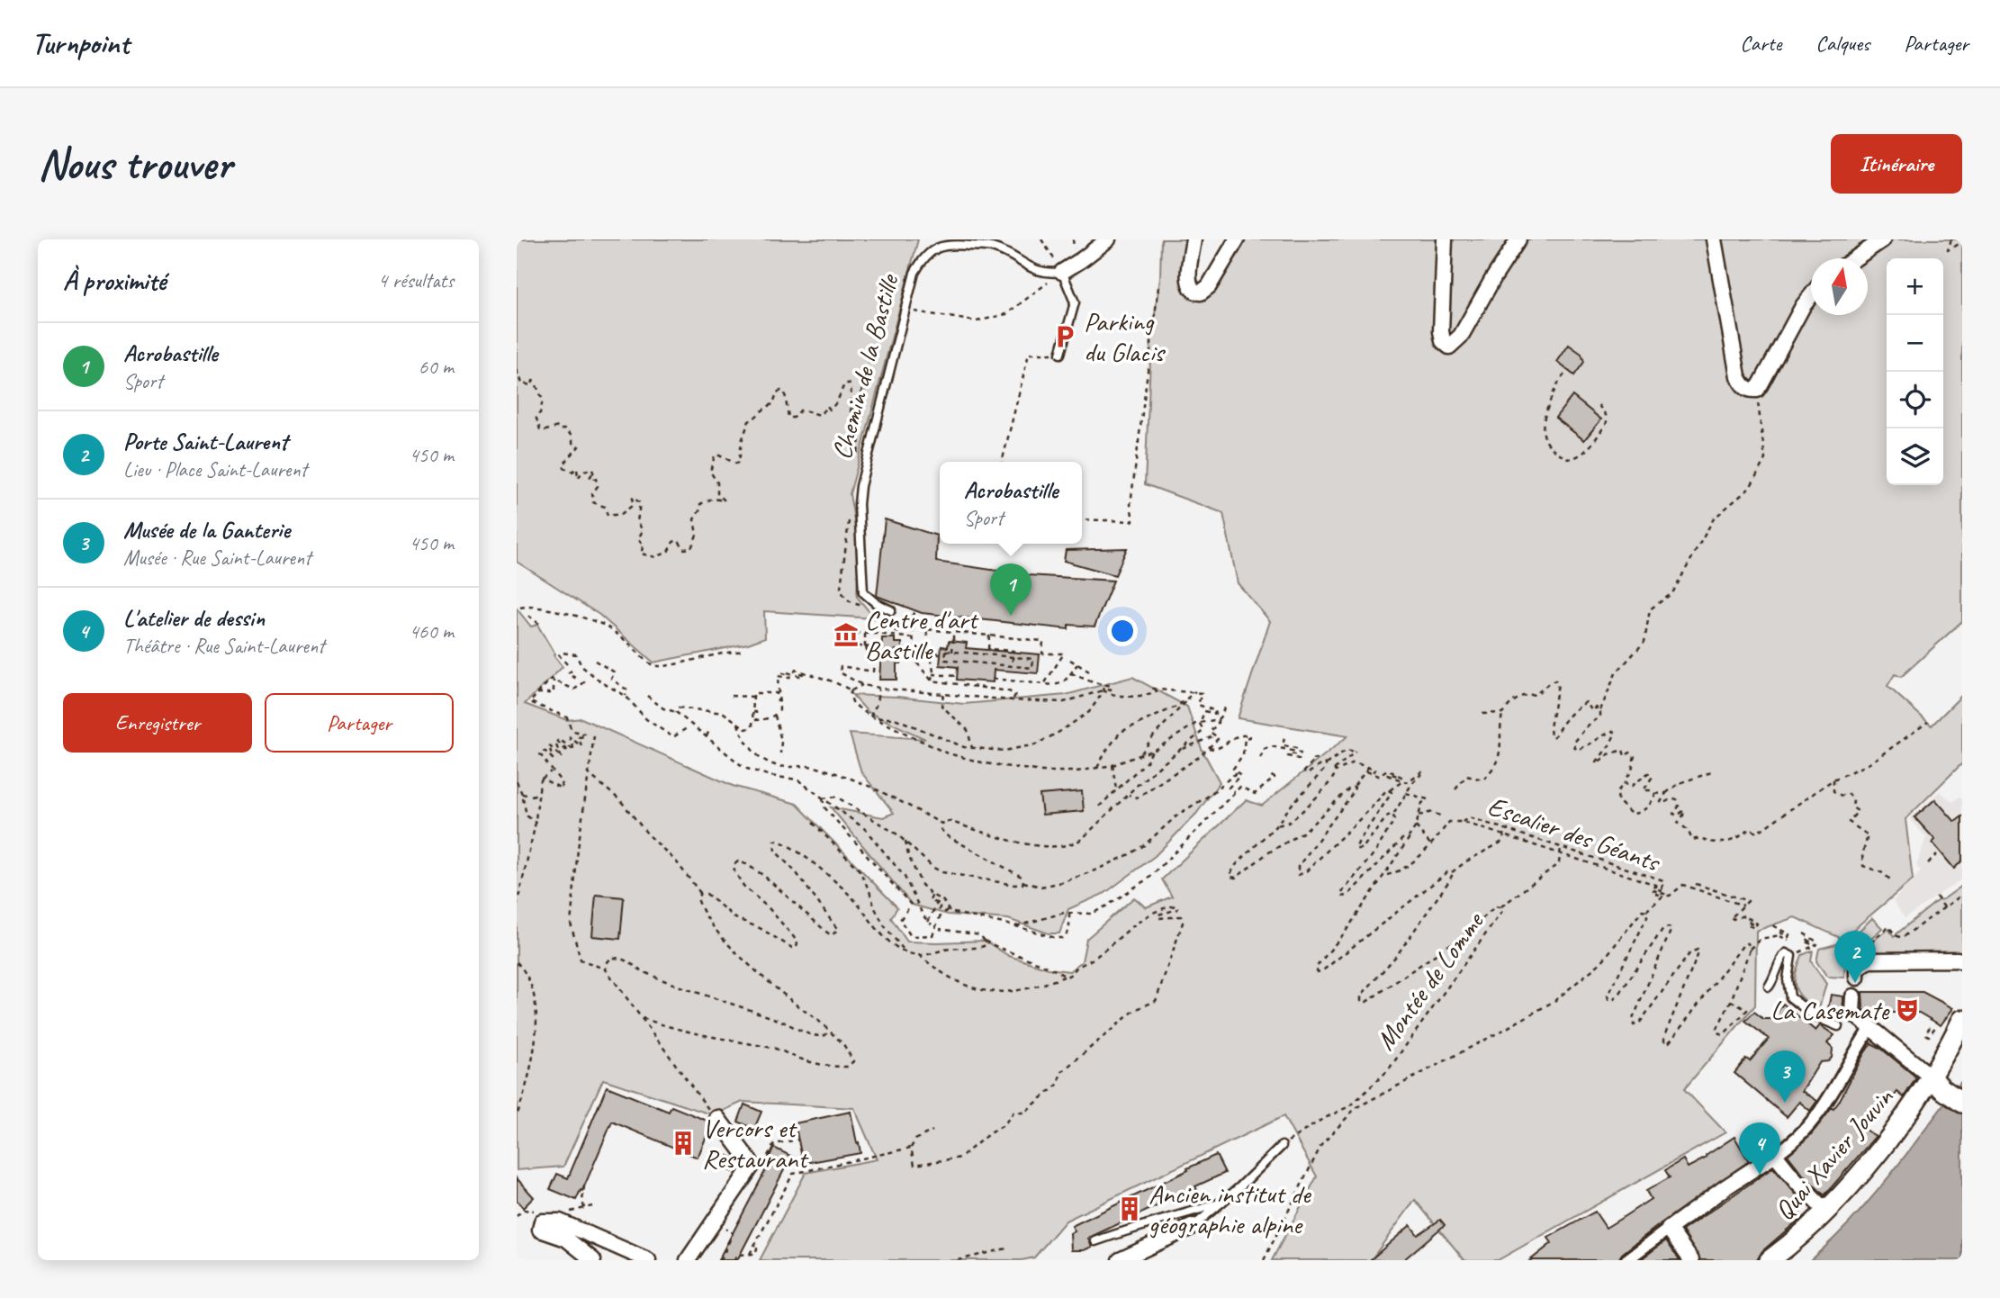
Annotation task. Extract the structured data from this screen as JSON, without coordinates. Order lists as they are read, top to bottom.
{
  "streets": {
    "main road": ["Quai Xavier Jouvin"],
    "lane": ["Chemin de la Bastille"],
    "path": ["Escalier des Géants", "Montée de Lomme"]
  },
  "places": {
    "parking": ["Parking du Glacis"],
    "museum": ["Centre d'art Bastille"],
    "theatre": ["La Casemate"],
    "building": ["Vercors et Restaurant", "Ancien institut de géographie alpine"]
  },
  "north": "top",
  "page": {
    "header": "Turnpoint",
    "nav": ["Carte", "Calques", "Partager"],
    "buttons": [
      "Itinéraire",
      ["Enregistrer", "Partager"]
    ],
    "title": "Nous trouver",
    "heading": ["À proximité", "4 résultats"],
    "map_buttons": ["+", "−"],
    "list": [
      {
        "mark": "1",
        "name": "Acrobastille",
        "note": "Sport",
        "value": "60 m"
      },
      {
        "mark": "2",
        "name": "Porte Saint-Laurent",
        "note": "Lieu · Place Saint-Laurent",
        "value": "450 m"
      },
      {
        "mark": "3",
        "name": "Musée de la Ganterie",
        "note": "Musée · Rue Saint-Laurent",
        "value": "450 m"
      },
      {
        "mark": "4",
        "name": "L'atelier de dessin",
        "note": "Théâtre · Rue Saint-Laurent",
        "value": "460 m"
      }
    ],
    "popup": ["Acrobastille", "Sport"],
    "pins": [
      "1",
      "2",
      "3",
      "4"
    ]
  }
}
